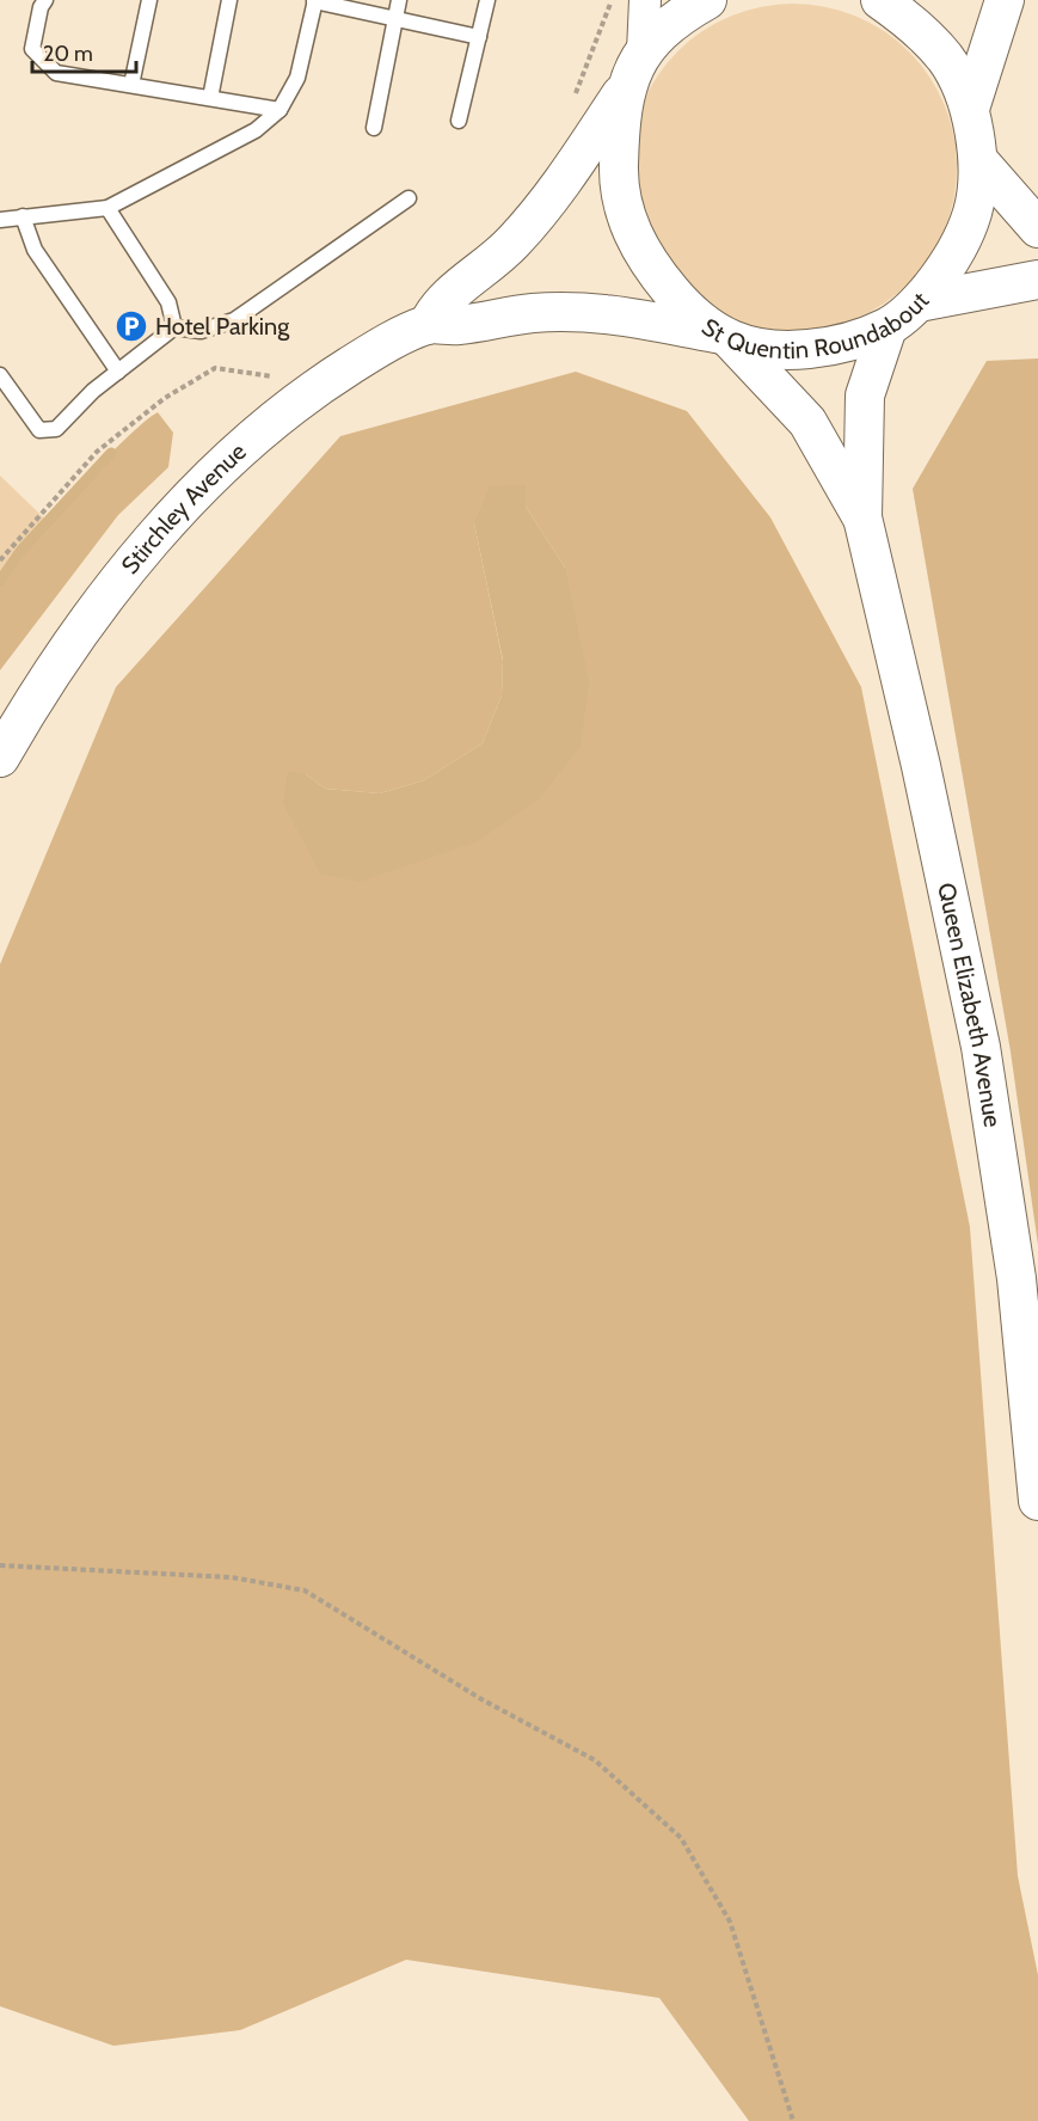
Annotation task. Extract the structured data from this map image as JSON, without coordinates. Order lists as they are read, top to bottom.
{
  "streets": {
    "street": ["St Quentin Roundabout", "Stirchley Avenue", "Queen Elizabeth Avenue"]
  },
  "crossings": [
    ["St Quentin Roundabout", "Queen Elizabeth Avenue"]
  ],
  "places": {
    "parking": ["Hotel Parking"]
  },
  "scale_bar": "20 m"
}
